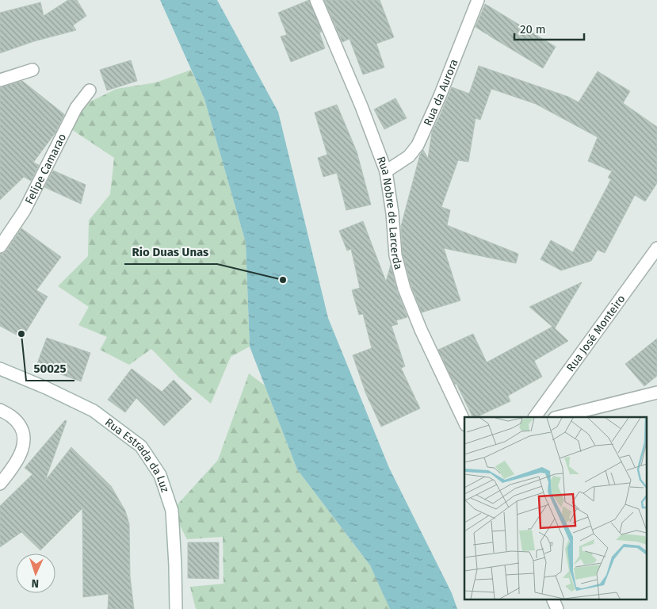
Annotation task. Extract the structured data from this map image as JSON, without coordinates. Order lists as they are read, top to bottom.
{
  "streets": {
    "street": [
      "Rua da Aurora",
      "Felipe Camarao",
      "Rua Nobre de Larcerda",
      "Rua José Monteiro",
      "Rua Estrada da Luz"
    ]
  },
  "crossings": [
    ["Rua da Aurora", "Rua Nobre de Larcerda"]
  ],
  "places": ["Rio Duas Unas", "50025"],
  "scale_bar": "20 m",
  "north": "bottom"
}
